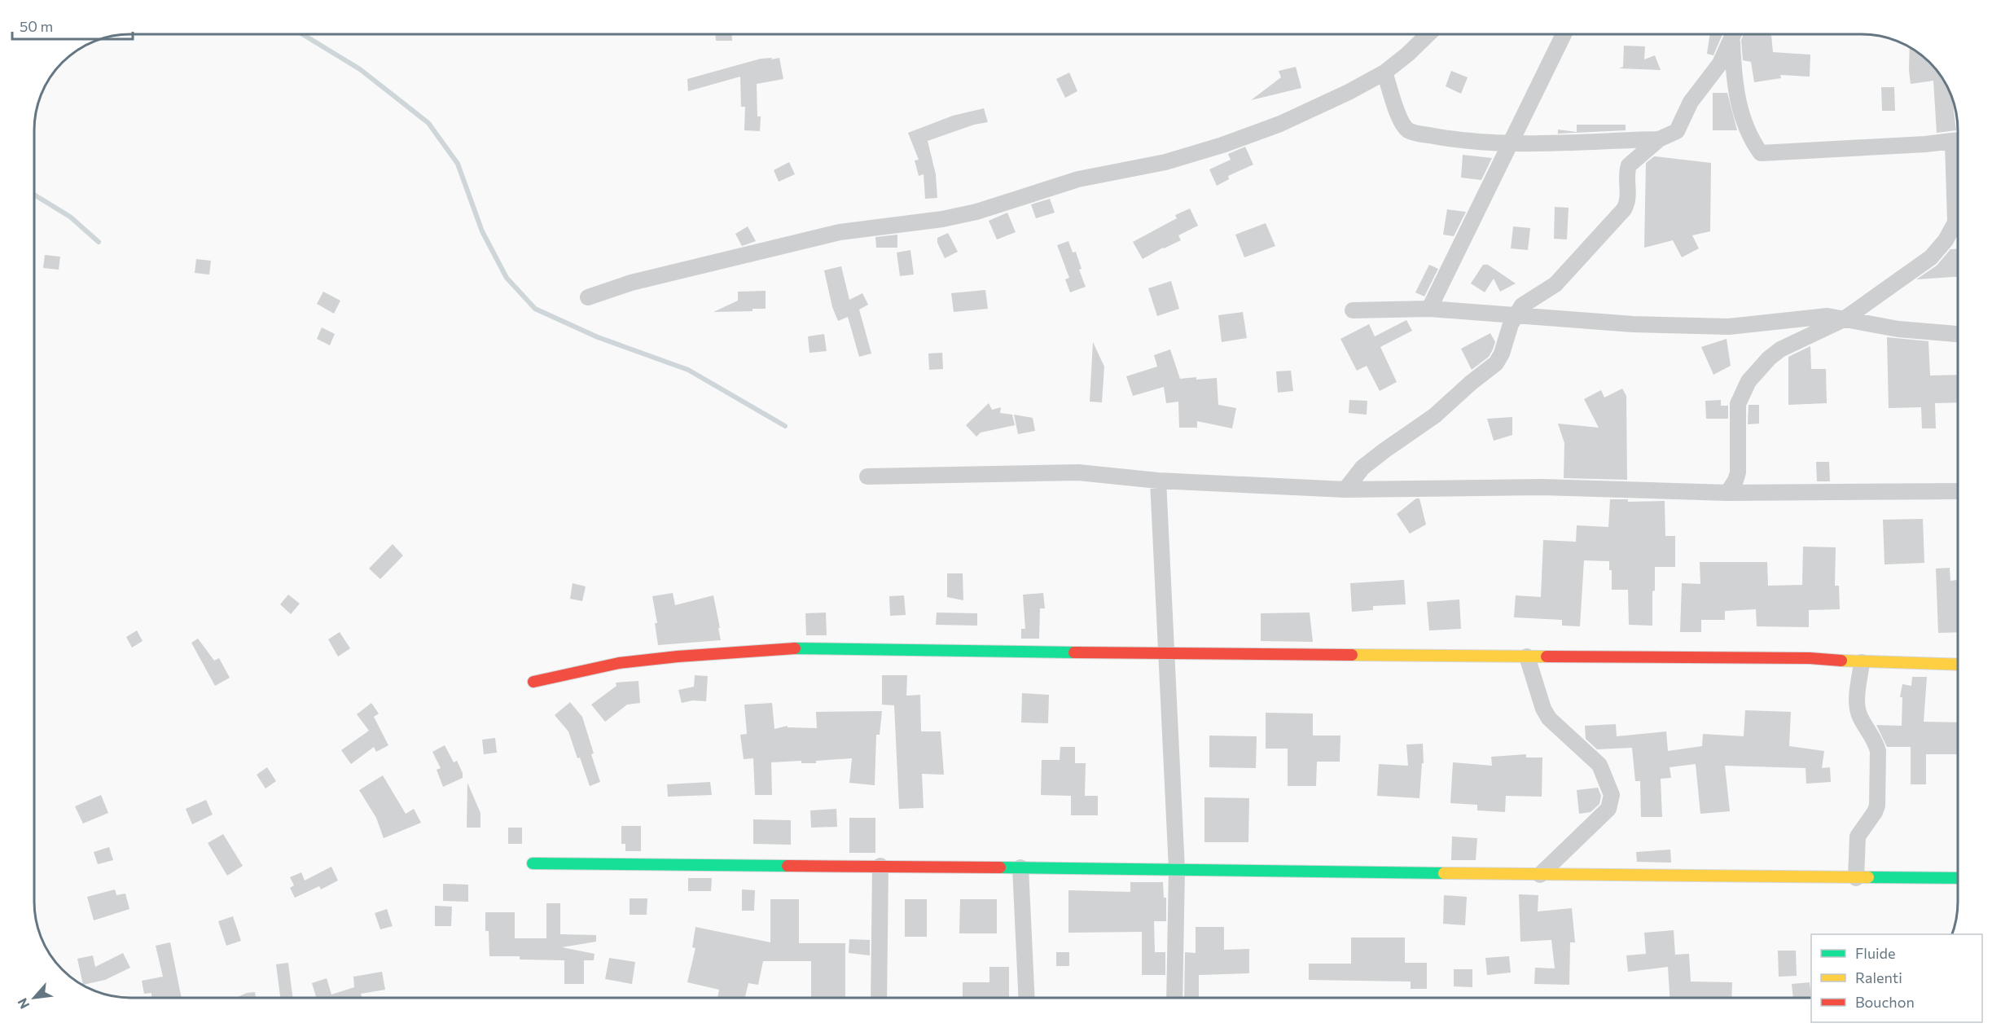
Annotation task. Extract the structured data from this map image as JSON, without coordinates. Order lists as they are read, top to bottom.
{
  "legend": ["Fluide", "Ralenti", "Bouchon"],
  "scale_bar": "50 m",
  "north": "bottom left"
}
